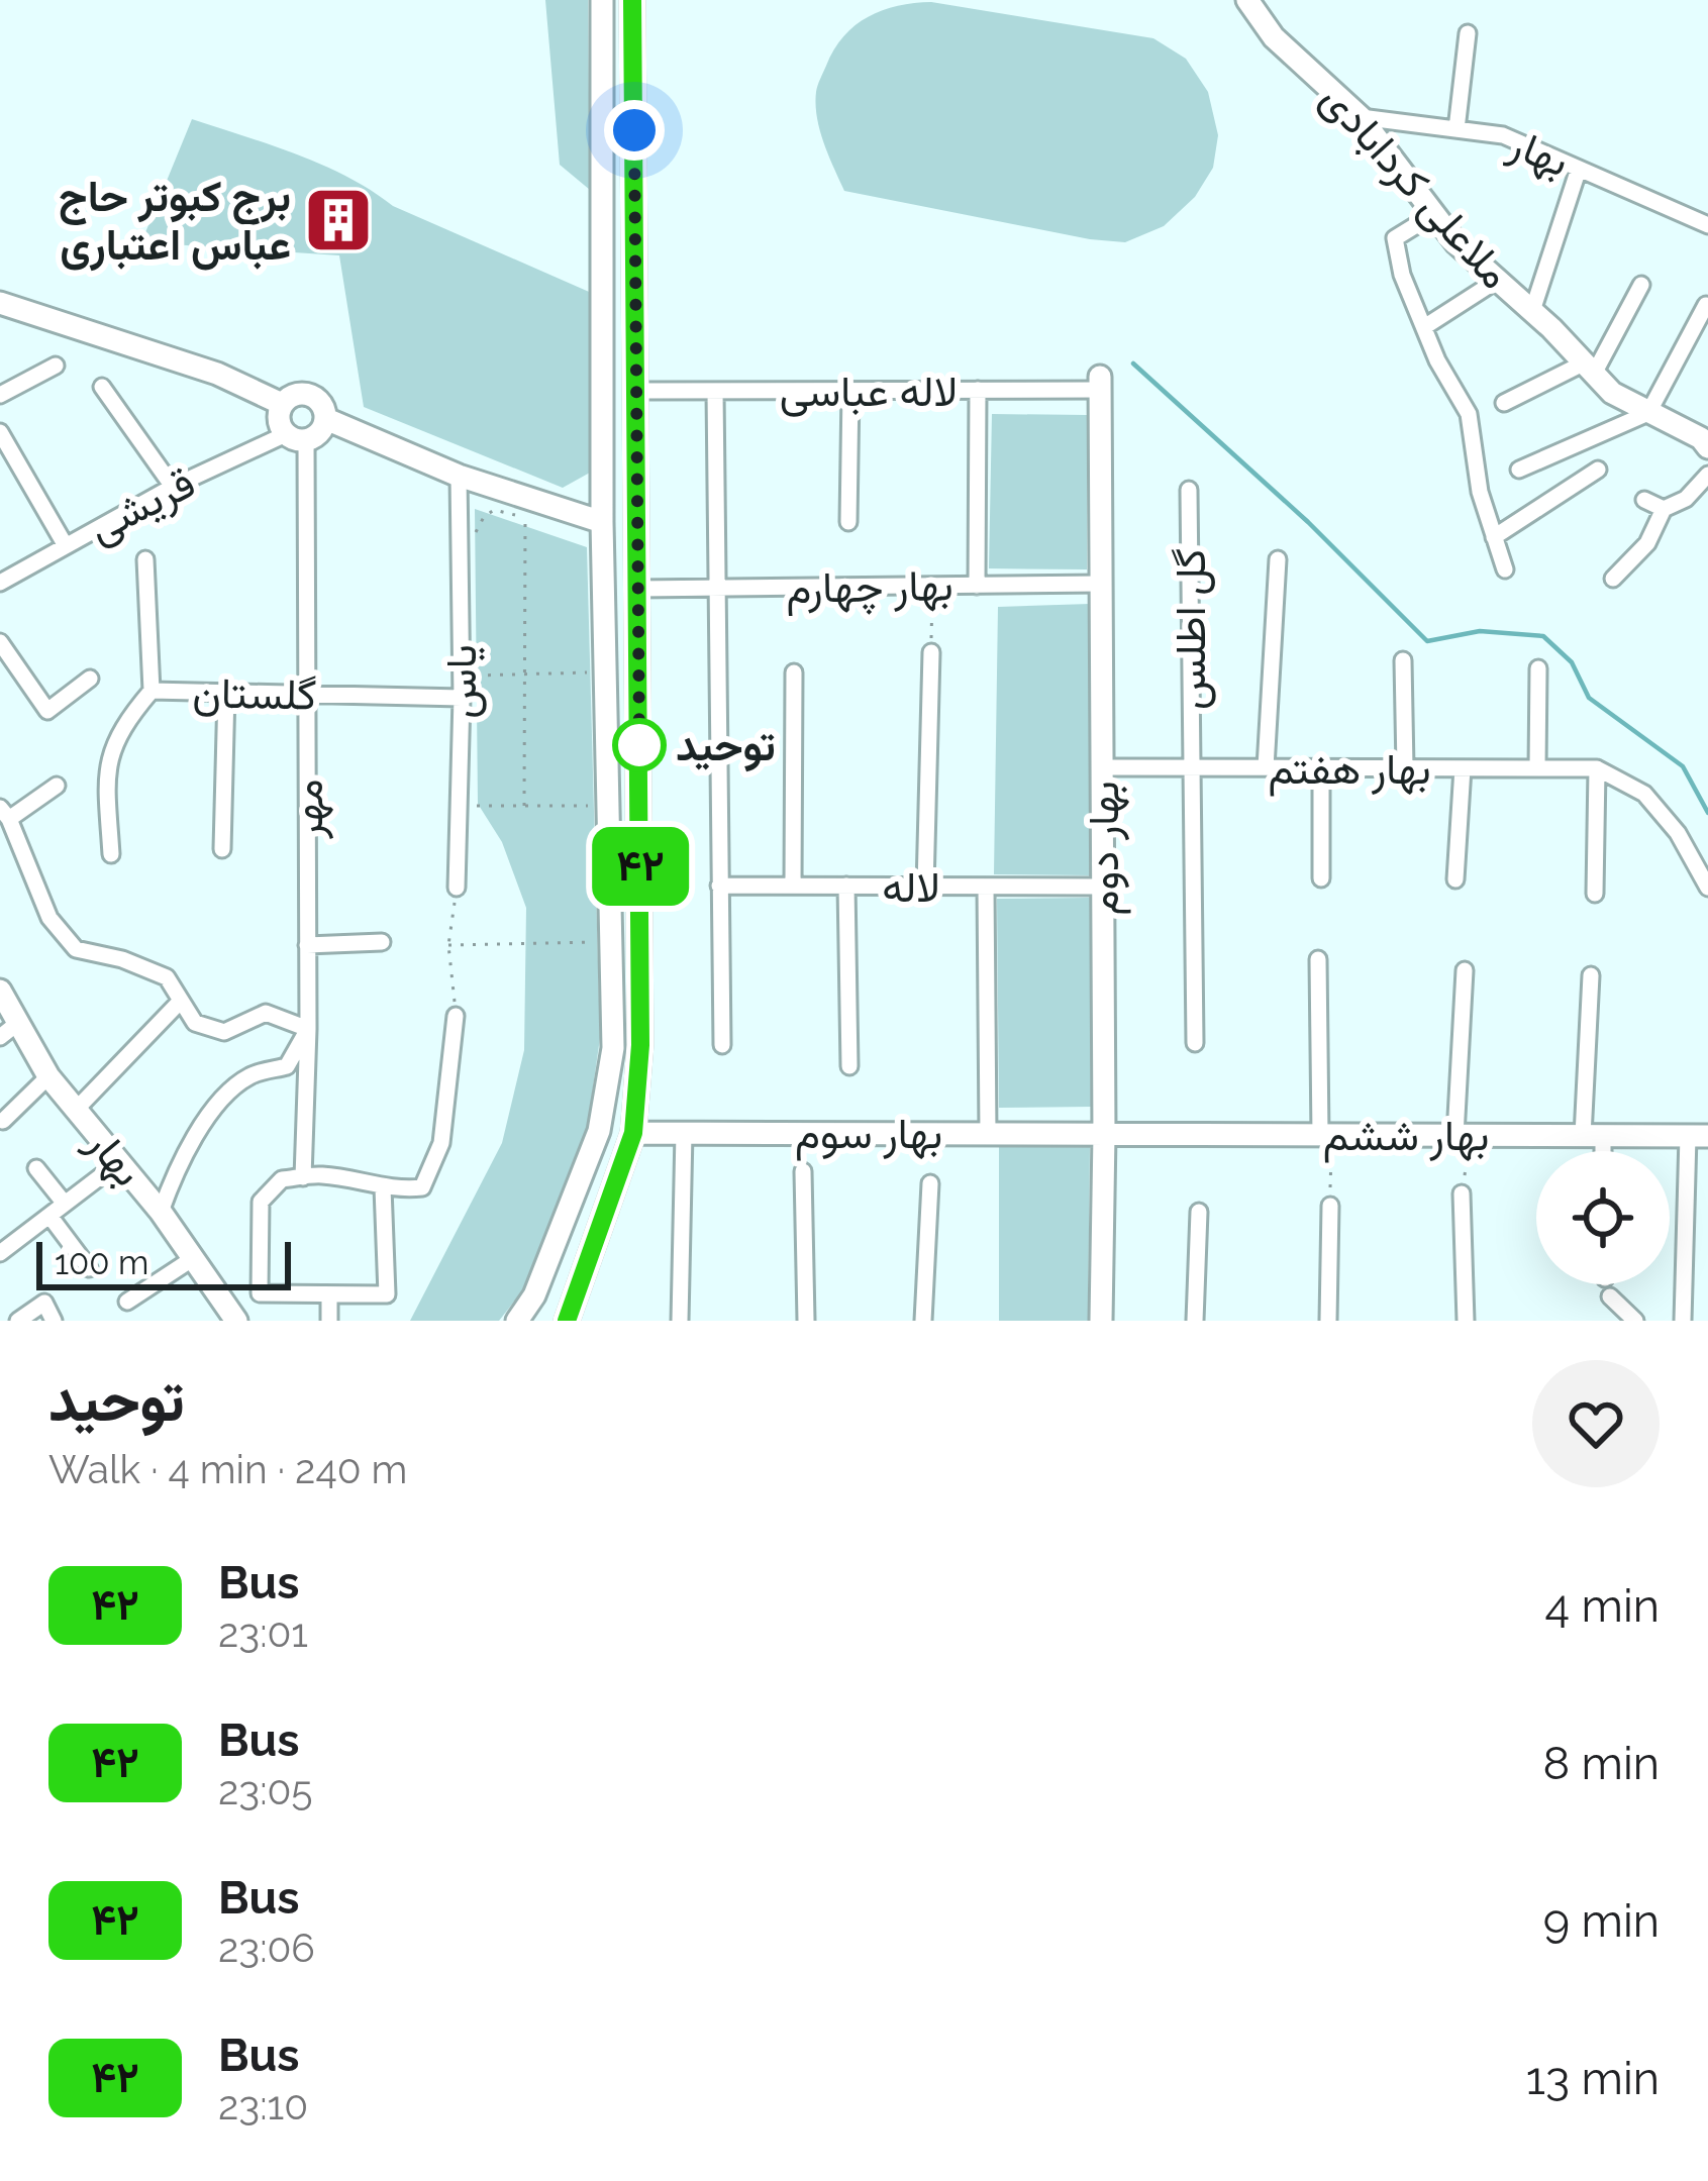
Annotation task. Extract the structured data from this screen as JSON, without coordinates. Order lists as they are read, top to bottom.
{
  "streets": {
    "main road": [
      "بهار",
      "ملاعلی کردابادی",
      "بهار دوم",
      "بهار سوم",
      "بهار ششم"
    ],
    "street": [
      "لاله عباسی",
      "قریشی",
      "بهار چهارم",
      "گل اطلس",
      "یاس",
      "گلستان",
      "بهار هفتم",
      "مهر",
      "لاله"
    ]
  },
  "crossings": [
    ["بهار", "ملاعلی کردابادی"],
    ["لاله عباسی", "بهار دوم"],
    ["قریشی", "مهر"],
    ["بهار چهارم", "بهار دوم"],
    ["گل اطلس", "بهار هفتم"],
    ["یاس", "گلستان"],
    ["گلستان", "مهر"],
    ["بهار هفتم", "بهار دوم"],
    ["بهار دوم", "لاله"],
    ["بهار دوم", "بهار سوم"],
    ["بهار دوم", "بهار ششم"],
    ["بهار سوم", "بهار ششم"]
  ],
  "places": {
    "building": ["برج کبوتر حاج عباس اعتباری"],
    "other": ["توحید"]
  },
  "lines": ["bus line ۴۲"],
  "scale_bar": "100 m",
  "page": {
    "on_map": "۴۲",
    "scale": "100 m",
    "heading": ["توحید", "Walk · 4 min · 240 m"],
    "list": [
      {
        "mark": "۴۲",
        "name": "Bus",
        "note": "23:01",
        "value": "4 min"
      },
      {
        "mark": "۴۲",
        "name": "Bus",
        "note": "23:05",
        "value": "8 min"
      },
      {
        "mark": "۴۲",
        "name": "Bus",
        "note": "23:06",
        "value": "9 min"
      },
      {
        "mark": "۴۲",
        "name": "Bus",
        "note": "23:10",
        "value": "13 min"
      }
    ]
  }
}
